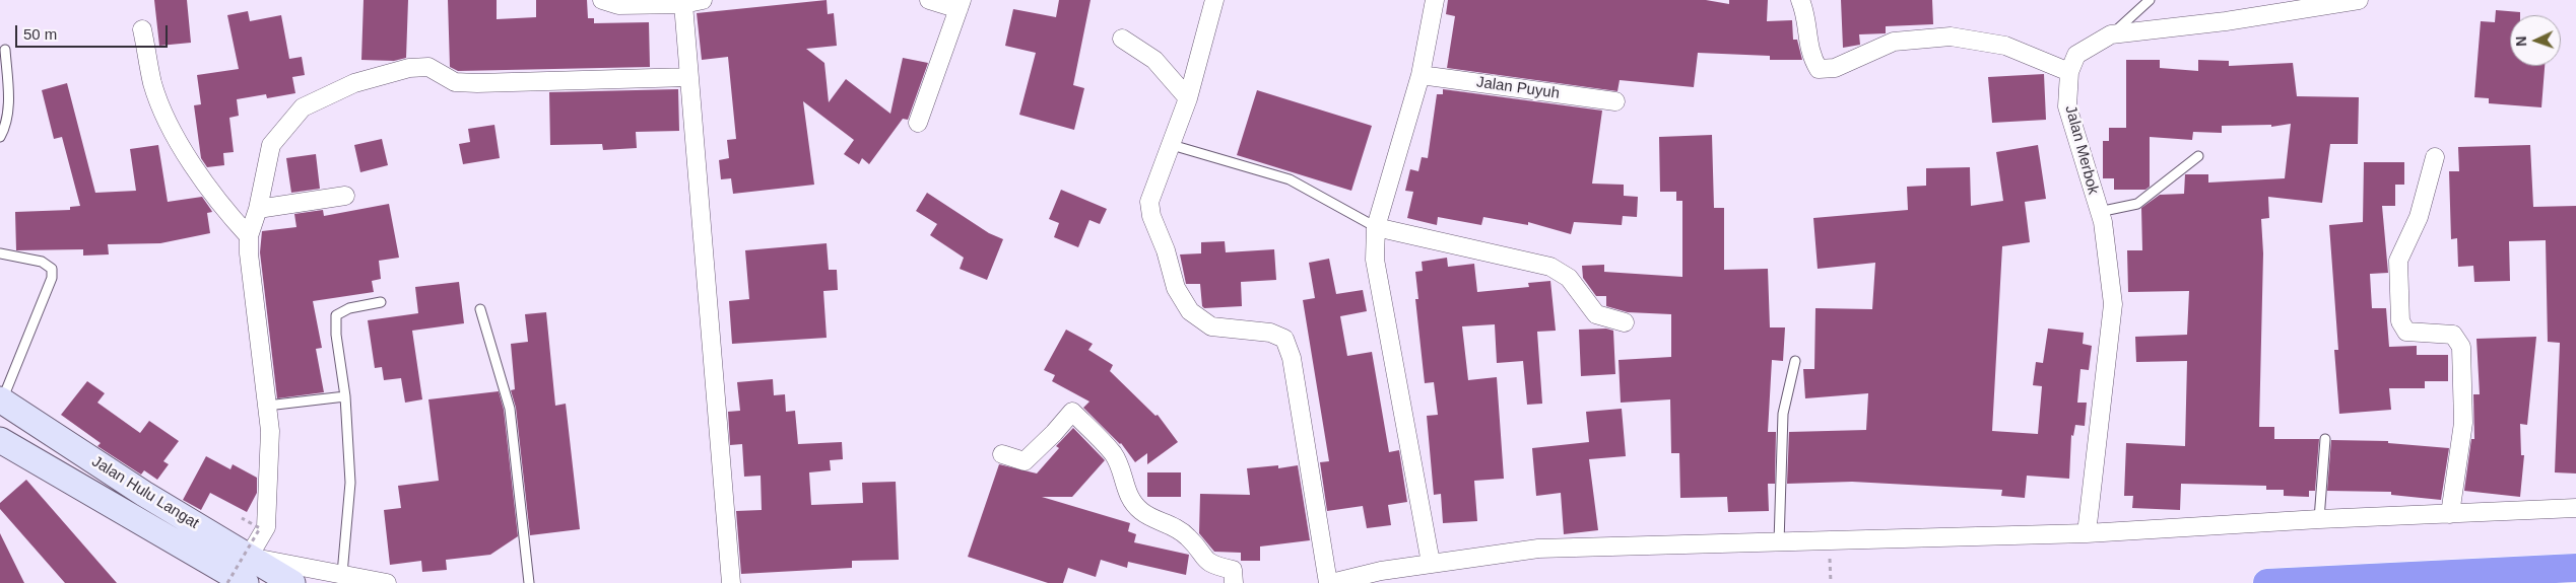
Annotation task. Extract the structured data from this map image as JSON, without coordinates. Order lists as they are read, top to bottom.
{
  "streets": {
    "main road": ["Jalan Hulu Langat"],
    "street": ["Jalan Puyuh", "Jalan Merbok"]
  },
  "scale_bar": "50 m",
  "north": "left"
}
